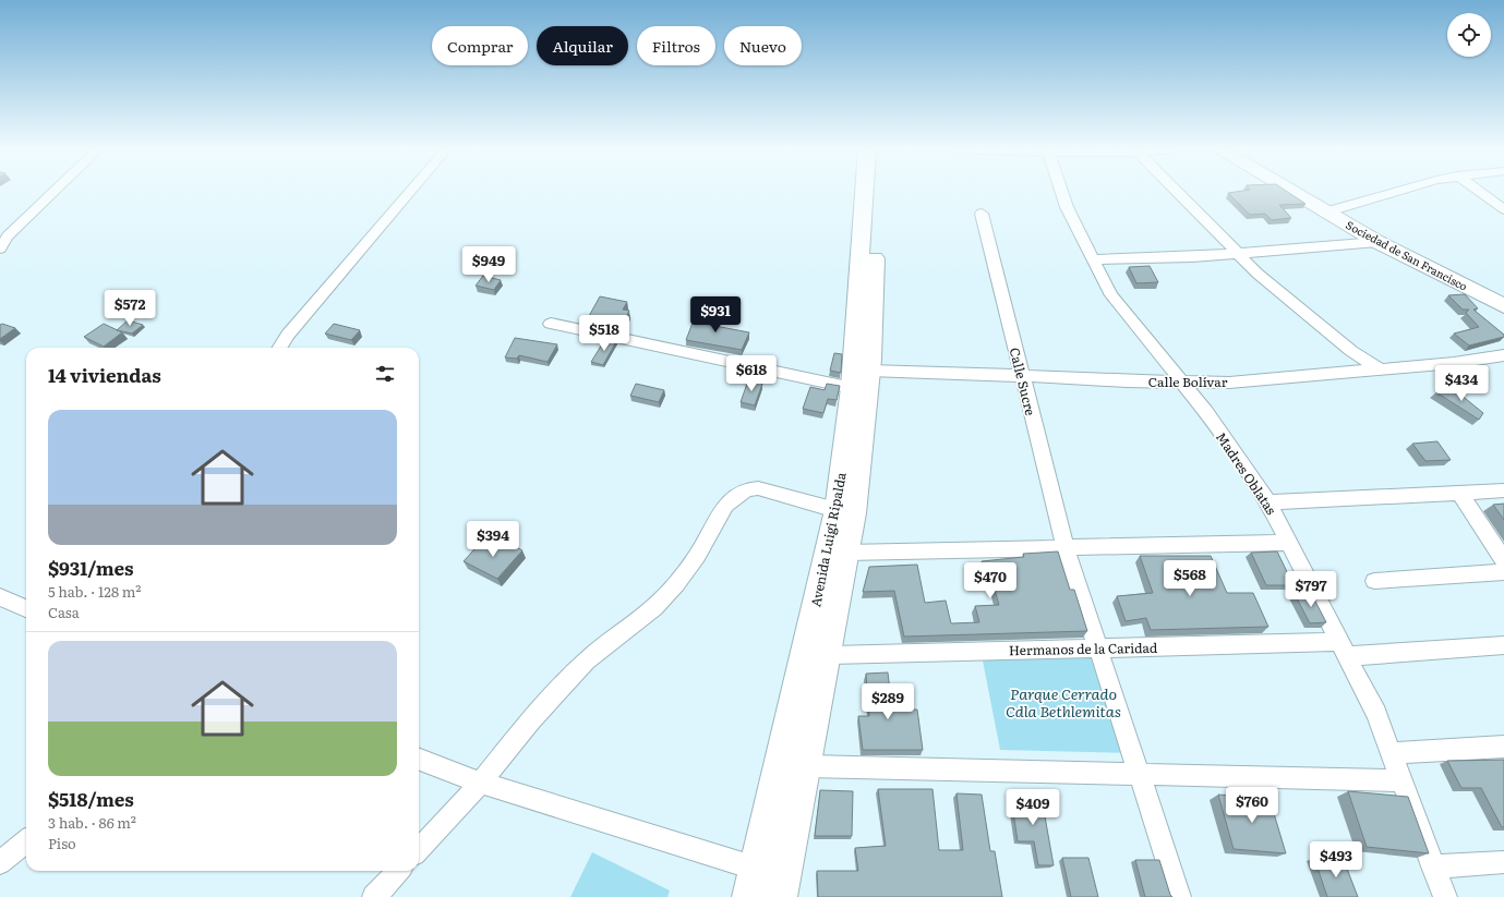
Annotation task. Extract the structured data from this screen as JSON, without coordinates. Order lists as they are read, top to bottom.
{
  "streets": {
    "street": [
      "Sociedad de San Francisco",
      "Calle Sucre",
      "Calle Bolívar",
      "Madres Oblatas",
      "Avenida Luigi Ripalda",
      "Hermanos de la Caridad"
    ]
  },
  "crossings": [
    ["Calle Sucre", "Calle Bolívar"],
    ["Calle Sucre", "Hermanos de la Caridad"],
    ["Calle Bolívar", "Madres Oblatas"],
    ["Calle Bolívar", "Avenida Luigi Ripalda"],
    ["Madres Oblatas", "Hermanos de la Caridad"],
    ["Avenida Luigi Ripalda", "Hermanos de la Caridad"]
  ],
  "parks": ["Parque Cerrado Cdla Bethlemitas"],
  "page": {
    "chip": [
      "Comprar",
      "Alquilar",
      "Filtros",
      "Nuevo"
    ],
    "price": [
      "$949",
      "$572",
      "$931",
      "$518",
      "$618",
      "$434",
      "$394",
      "$568",
      "$470",
      "$797",
      "$289",
      "$760",
      "$409",
      "$493"
    ],
    "heading": "14 viviendas",
    "list": [
      {
        "name": "$931/mes",
        "note": "5 hab. · 128 m² · Casa"
      },
      {
        "name": "$518/mes",
        "note": "3 hab. · 86 m² · Piso"
      }
    ]
  }
}
